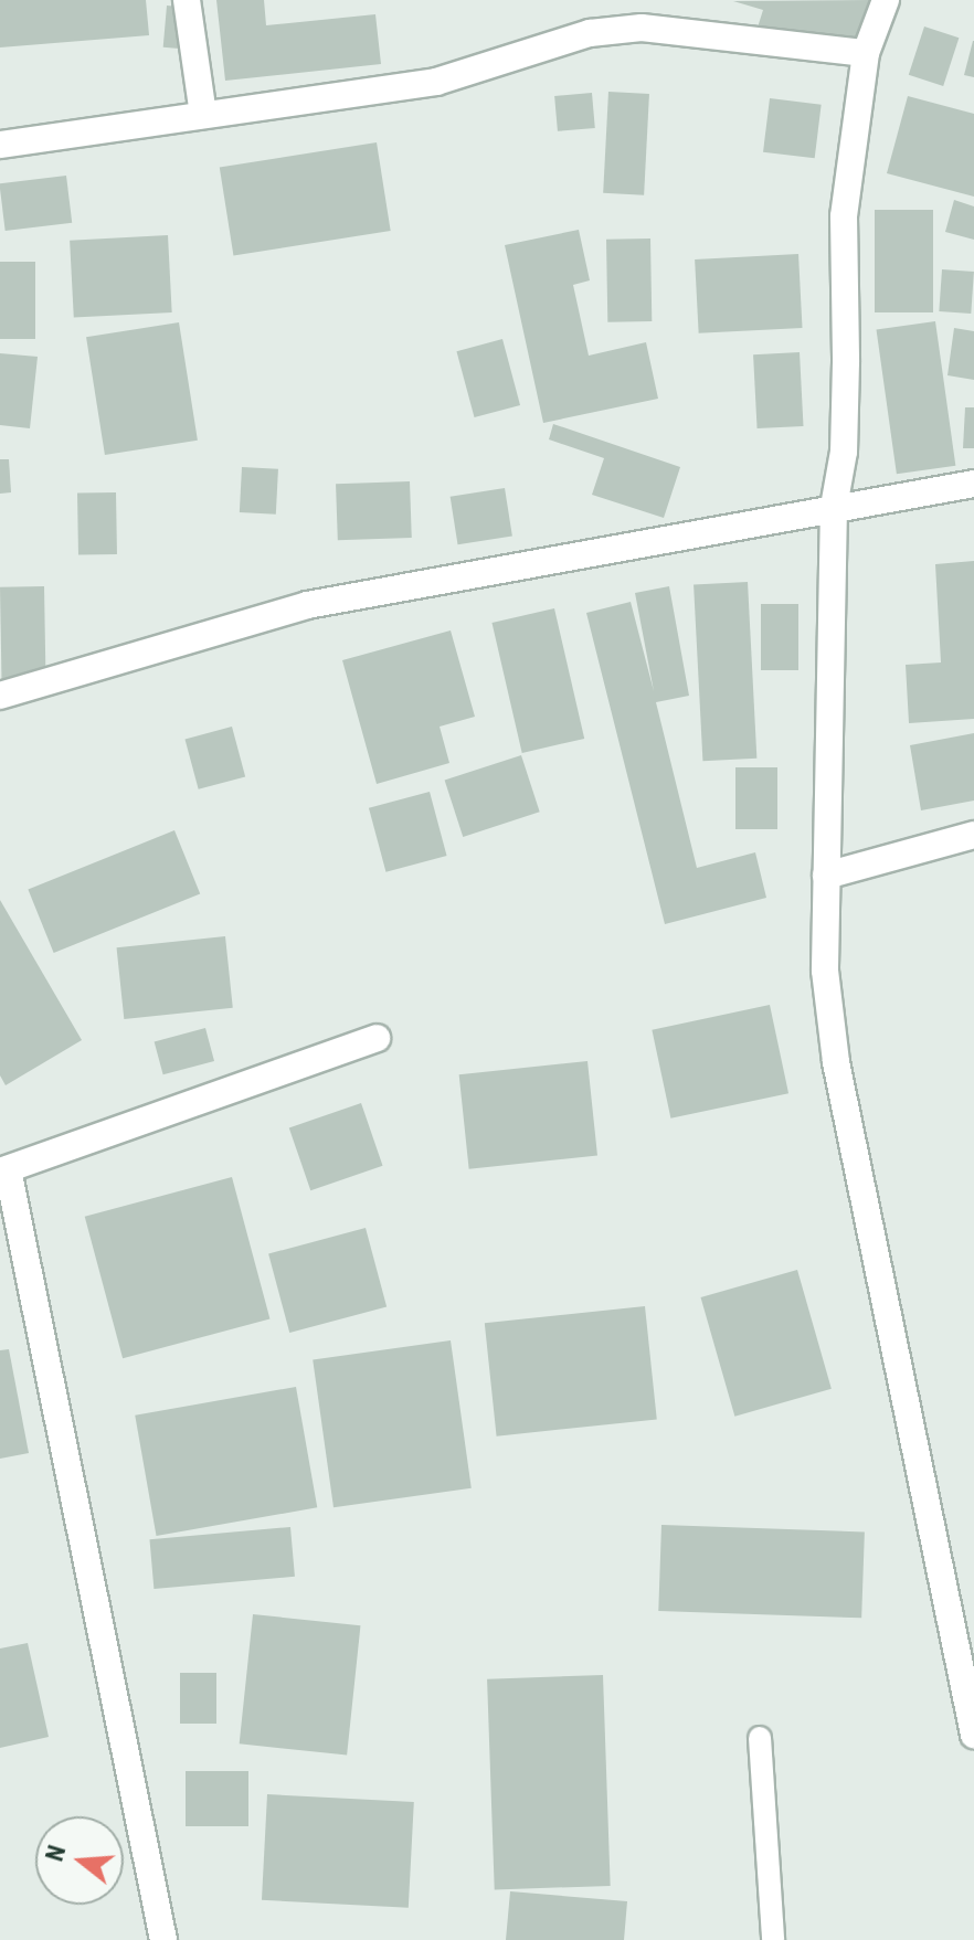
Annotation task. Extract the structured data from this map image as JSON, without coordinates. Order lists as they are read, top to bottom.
{
  "north": "left"
}
